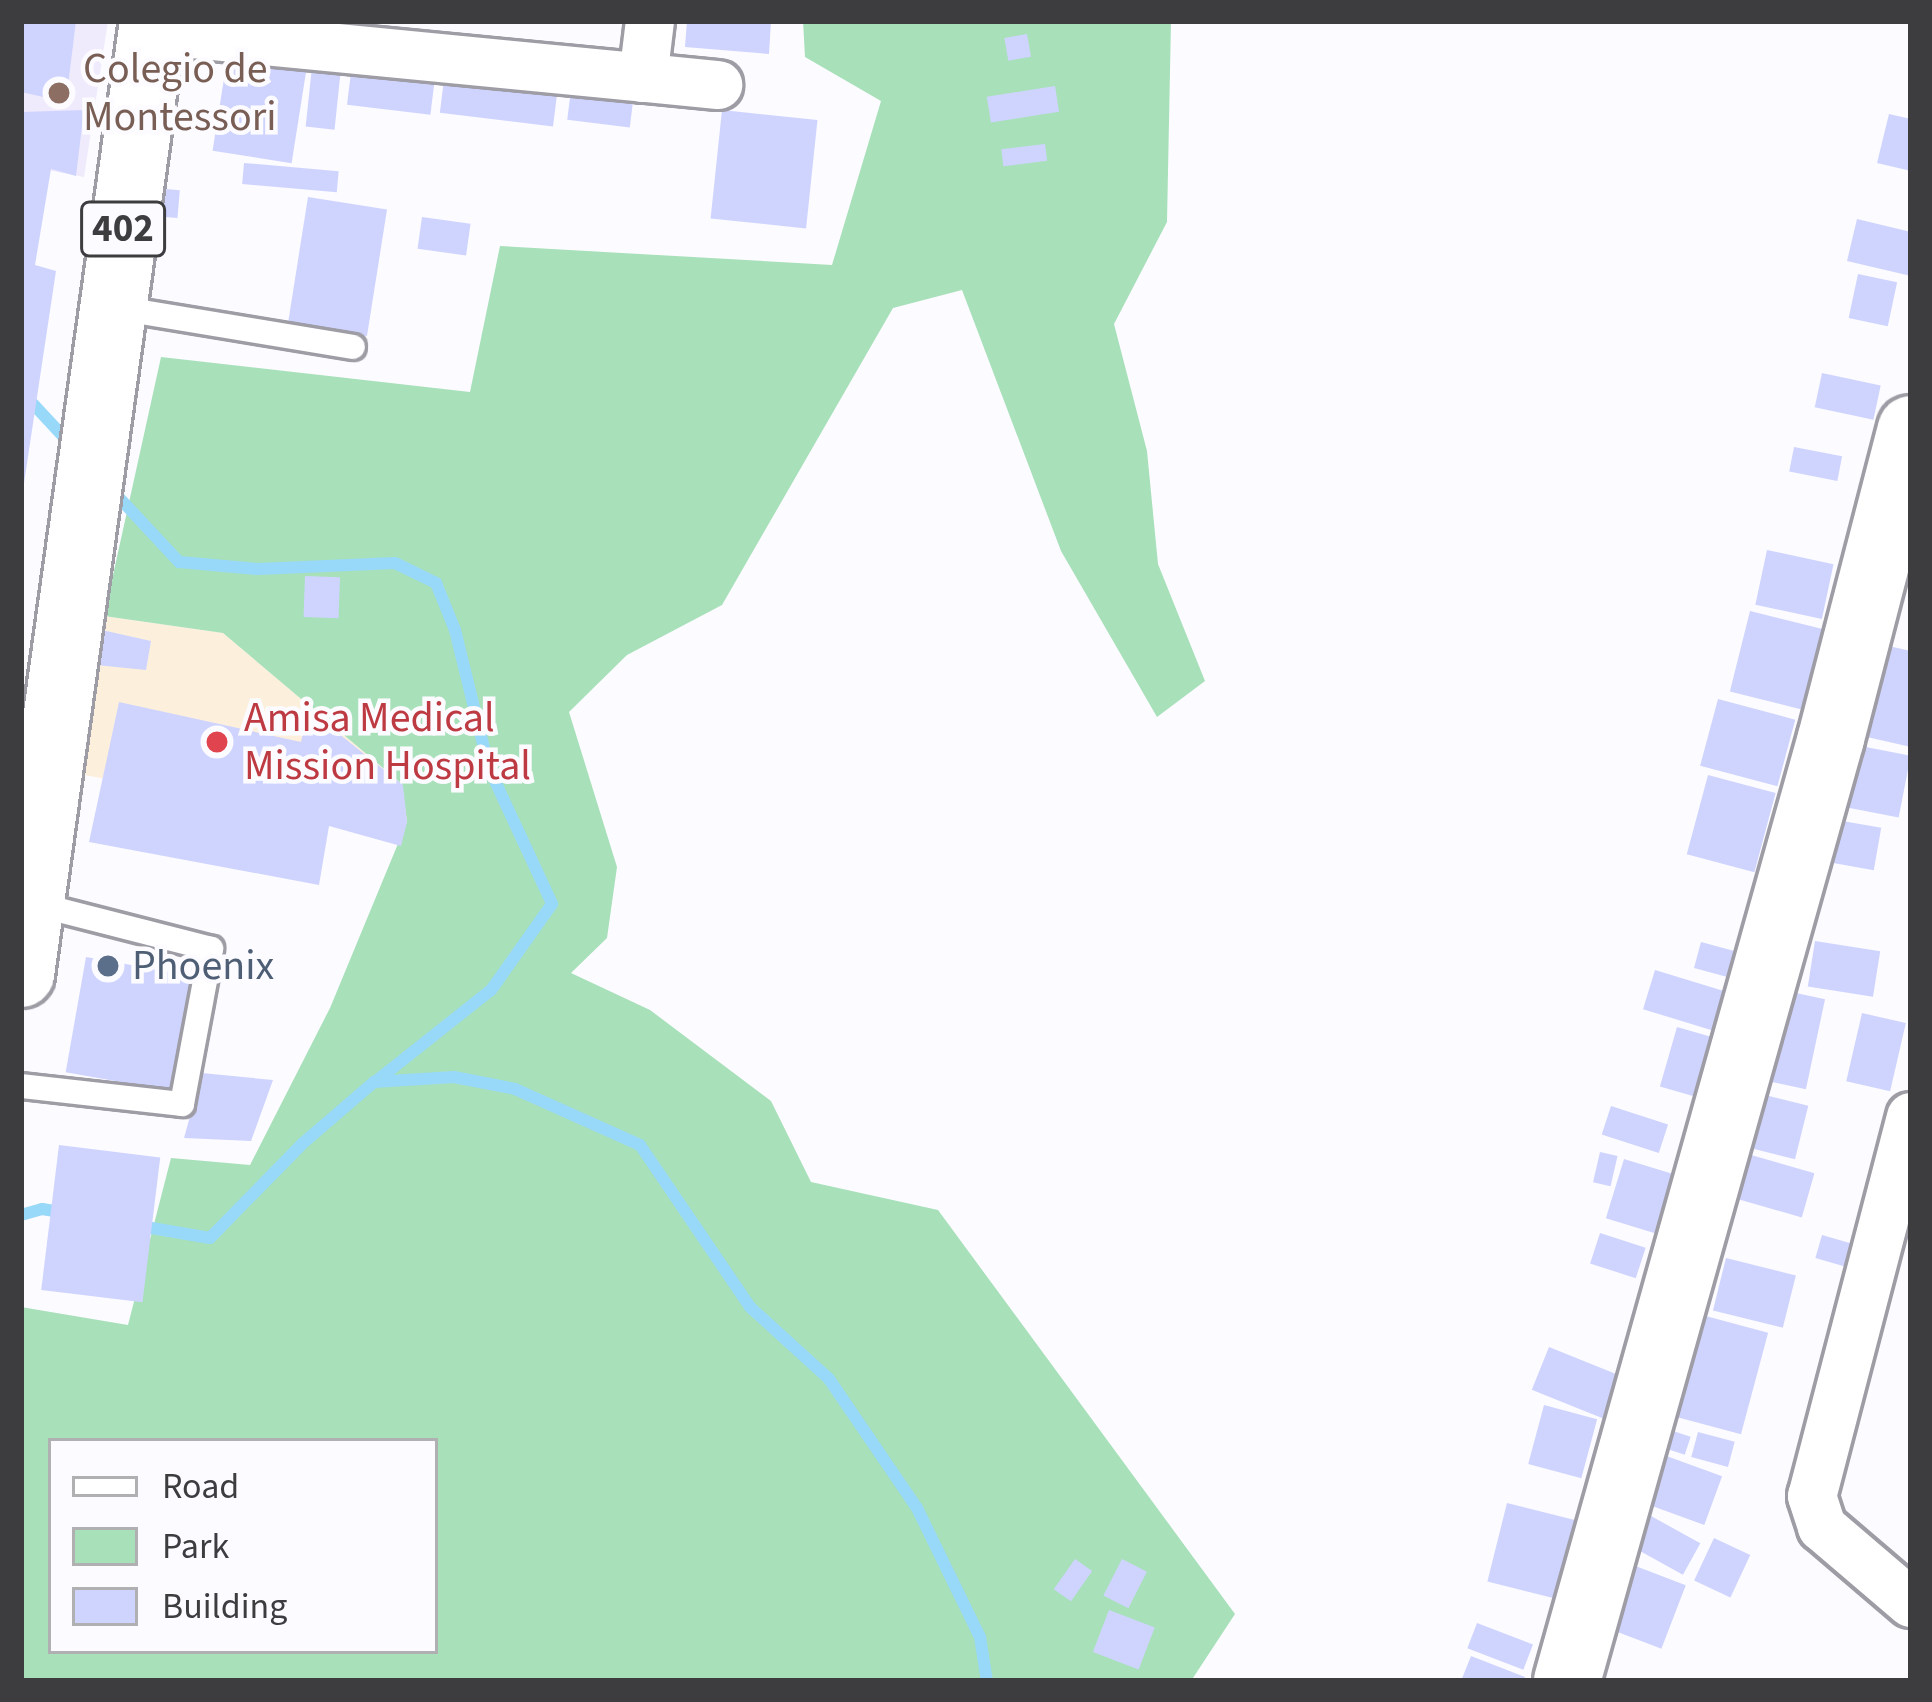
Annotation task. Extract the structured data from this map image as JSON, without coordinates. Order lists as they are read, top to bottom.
{
  "streets": {
    "street": ["402"]
  },
  "places": ["Colegio de Montessori", "Amisa Medical Mission Hospital", "Phoenix"],
  "legend": ["Road", "Park", "Building"]
}
